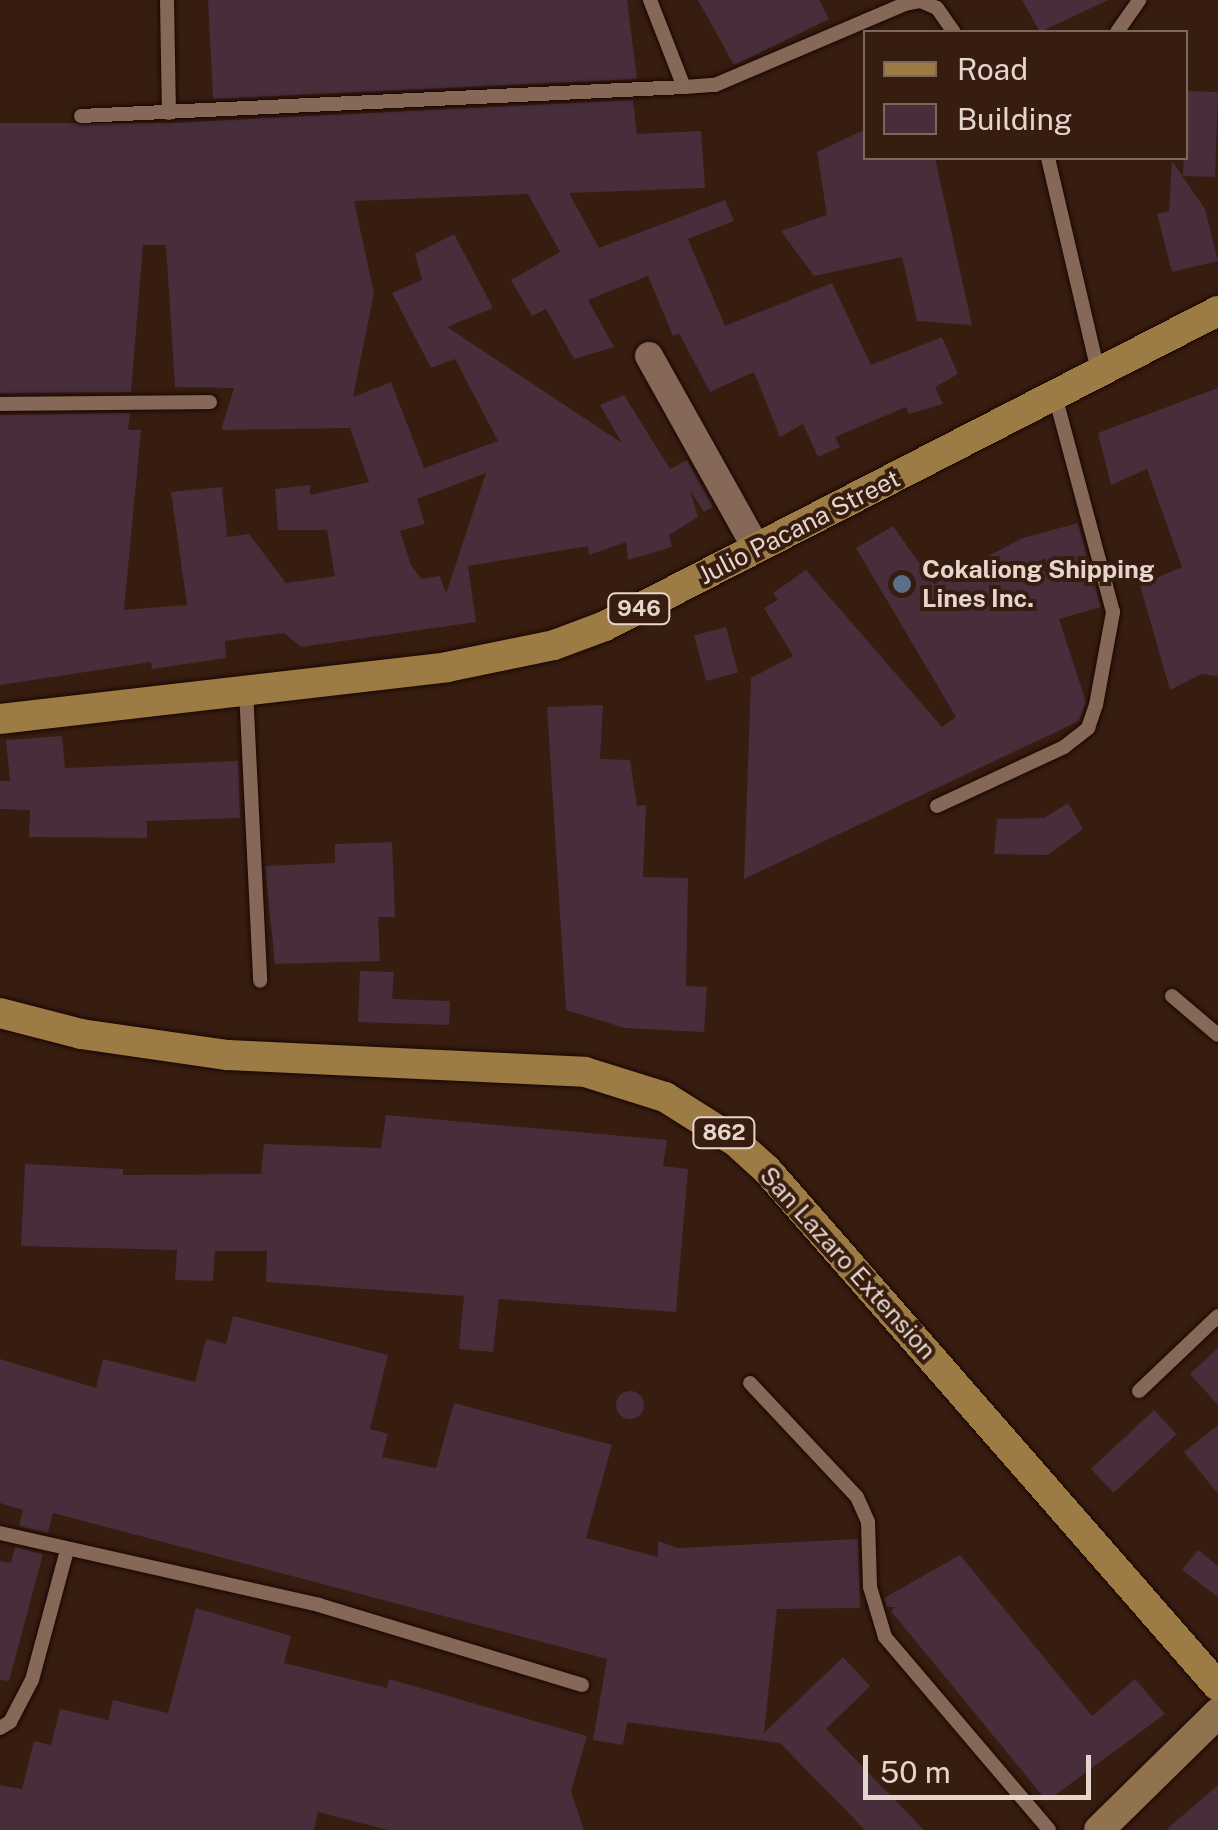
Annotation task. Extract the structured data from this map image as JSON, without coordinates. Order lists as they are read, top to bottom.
{
  "streets": {
    "main road": [
      "Julio Pacana Street",
      "946",
      "862",
      "San Lazaro Extension"
    ]
  },
  "places": ["Cokaliong Shipping Lines Inc."],
  "legend": ["Road", "Building"],
  "scale_bar": "50 m"
}
